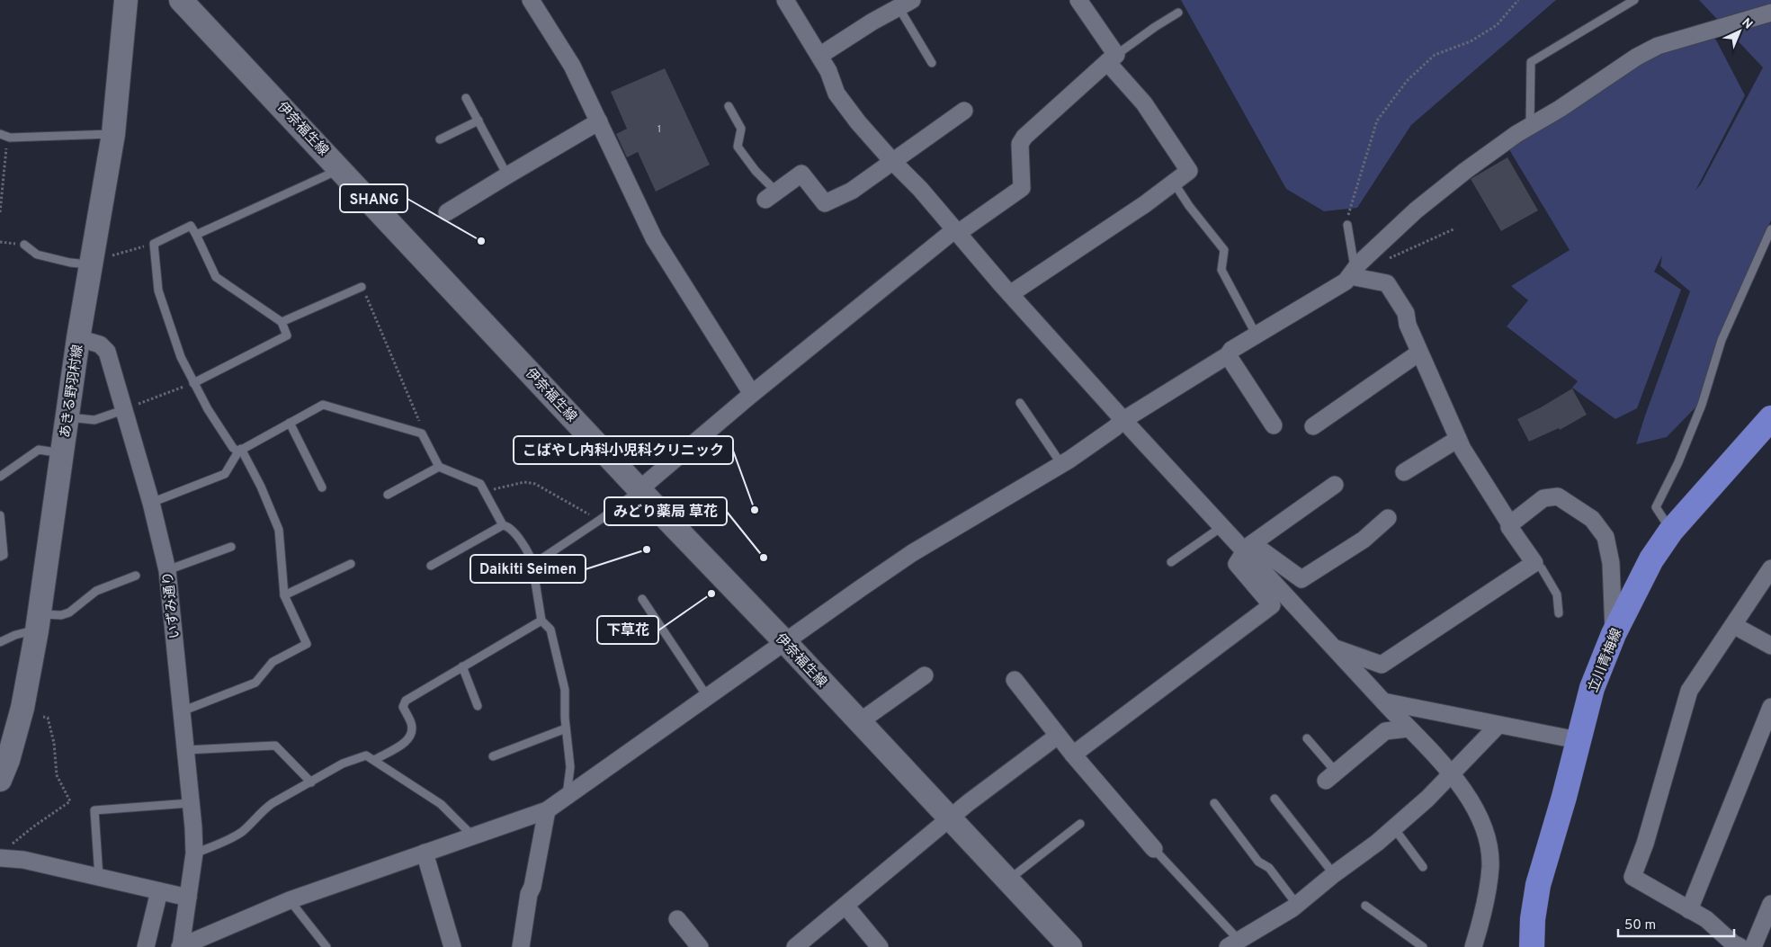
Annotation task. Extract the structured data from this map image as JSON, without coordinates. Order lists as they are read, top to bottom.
{
  "streets": {
    "main road": ["伊奈福生線", "あきる野羽村線", "立川青梅線"],
    "street": ["いずみ通り"]
  },
  "crossings": [
    ["あきる野羽村線", "いずみ通り"]
  ],
  "places": [
    "SHANG",
    "こばやし内科小児科クリニック",
    "Daikiti Seimen",
    "みどり薬局 草花",
    "下草花"
  ],
  "house_numbers": ["1"],
  "scale_bar": "50 m",
  "north": "top right"
}
